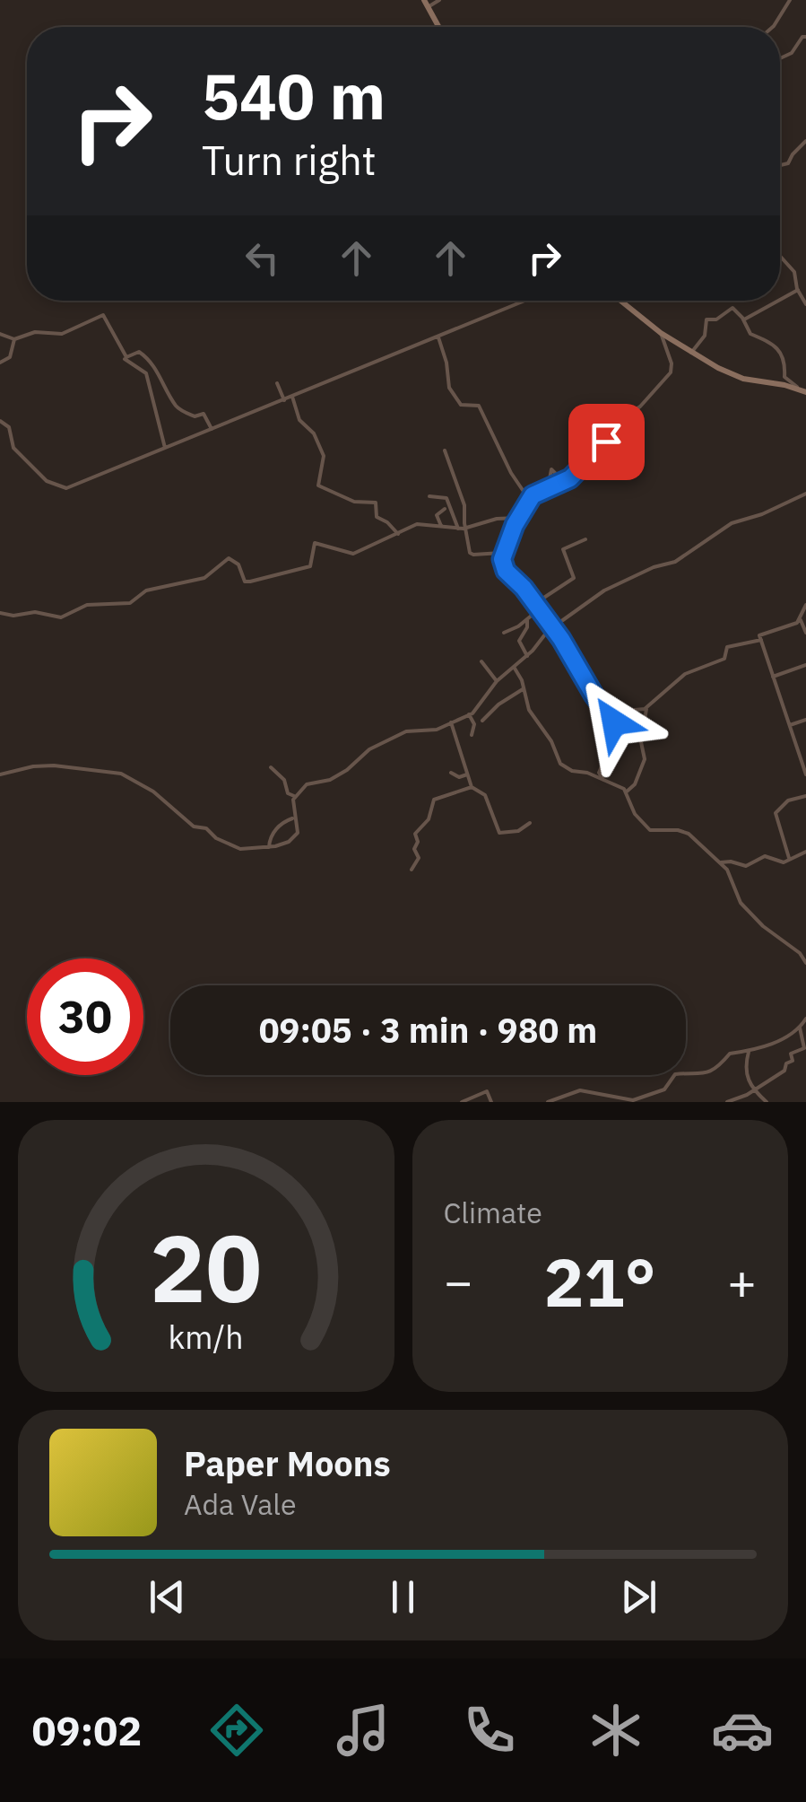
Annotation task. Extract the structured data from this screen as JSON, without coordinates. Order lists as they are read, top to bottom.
{
  "page": {
    "turn": ["540 m", "Turn right"],
    "limit": "30",
    "trip": "09:05 · 3 min · 980 m",
    "tile": "Climate",
    "heat": ["−", "21°", "+"],
    "song": ["Paper Moons", "Ada Vale"],
    "tabs": "09:02",
    "gauge": ["20", "km/h"]
  }
}
